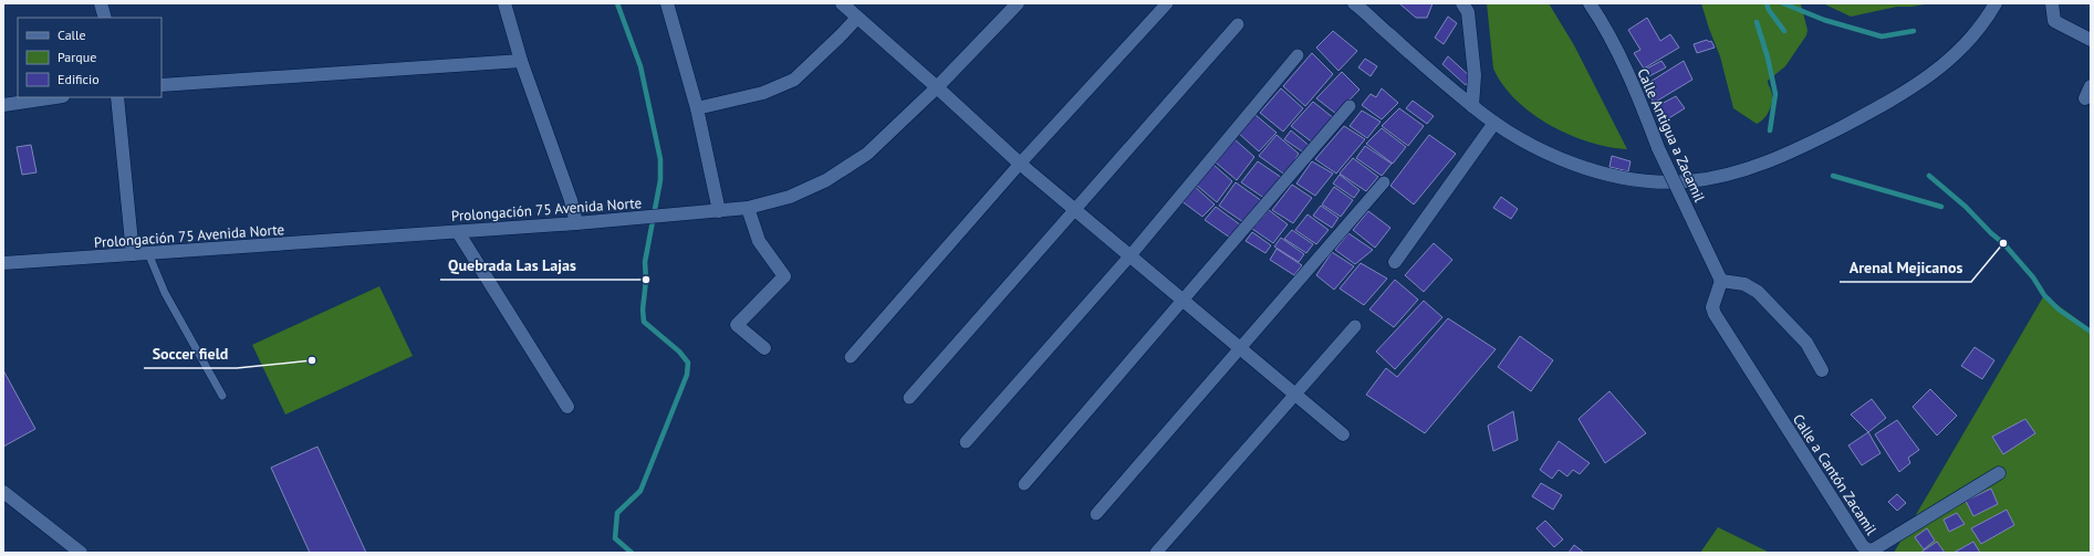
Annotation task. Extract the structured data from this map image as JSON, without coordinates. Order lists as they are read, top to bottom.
{
  "streets": {
    "street": ["Calle Antigua a Zacamil", "Prolongación 75 Avenida Norte", "Calle a Cantón Zacamil"]
  },
  "crossings": [
    ["Calle Antigua a Zacamil", "Calle a Cantón Zacamil"]
  ],
  "places": ["Arenal Mejicanos", "Quebrada Las Lajas", "Soccer field"],
  "legend": ["Calle", "Parque", "Edificio"]
}
